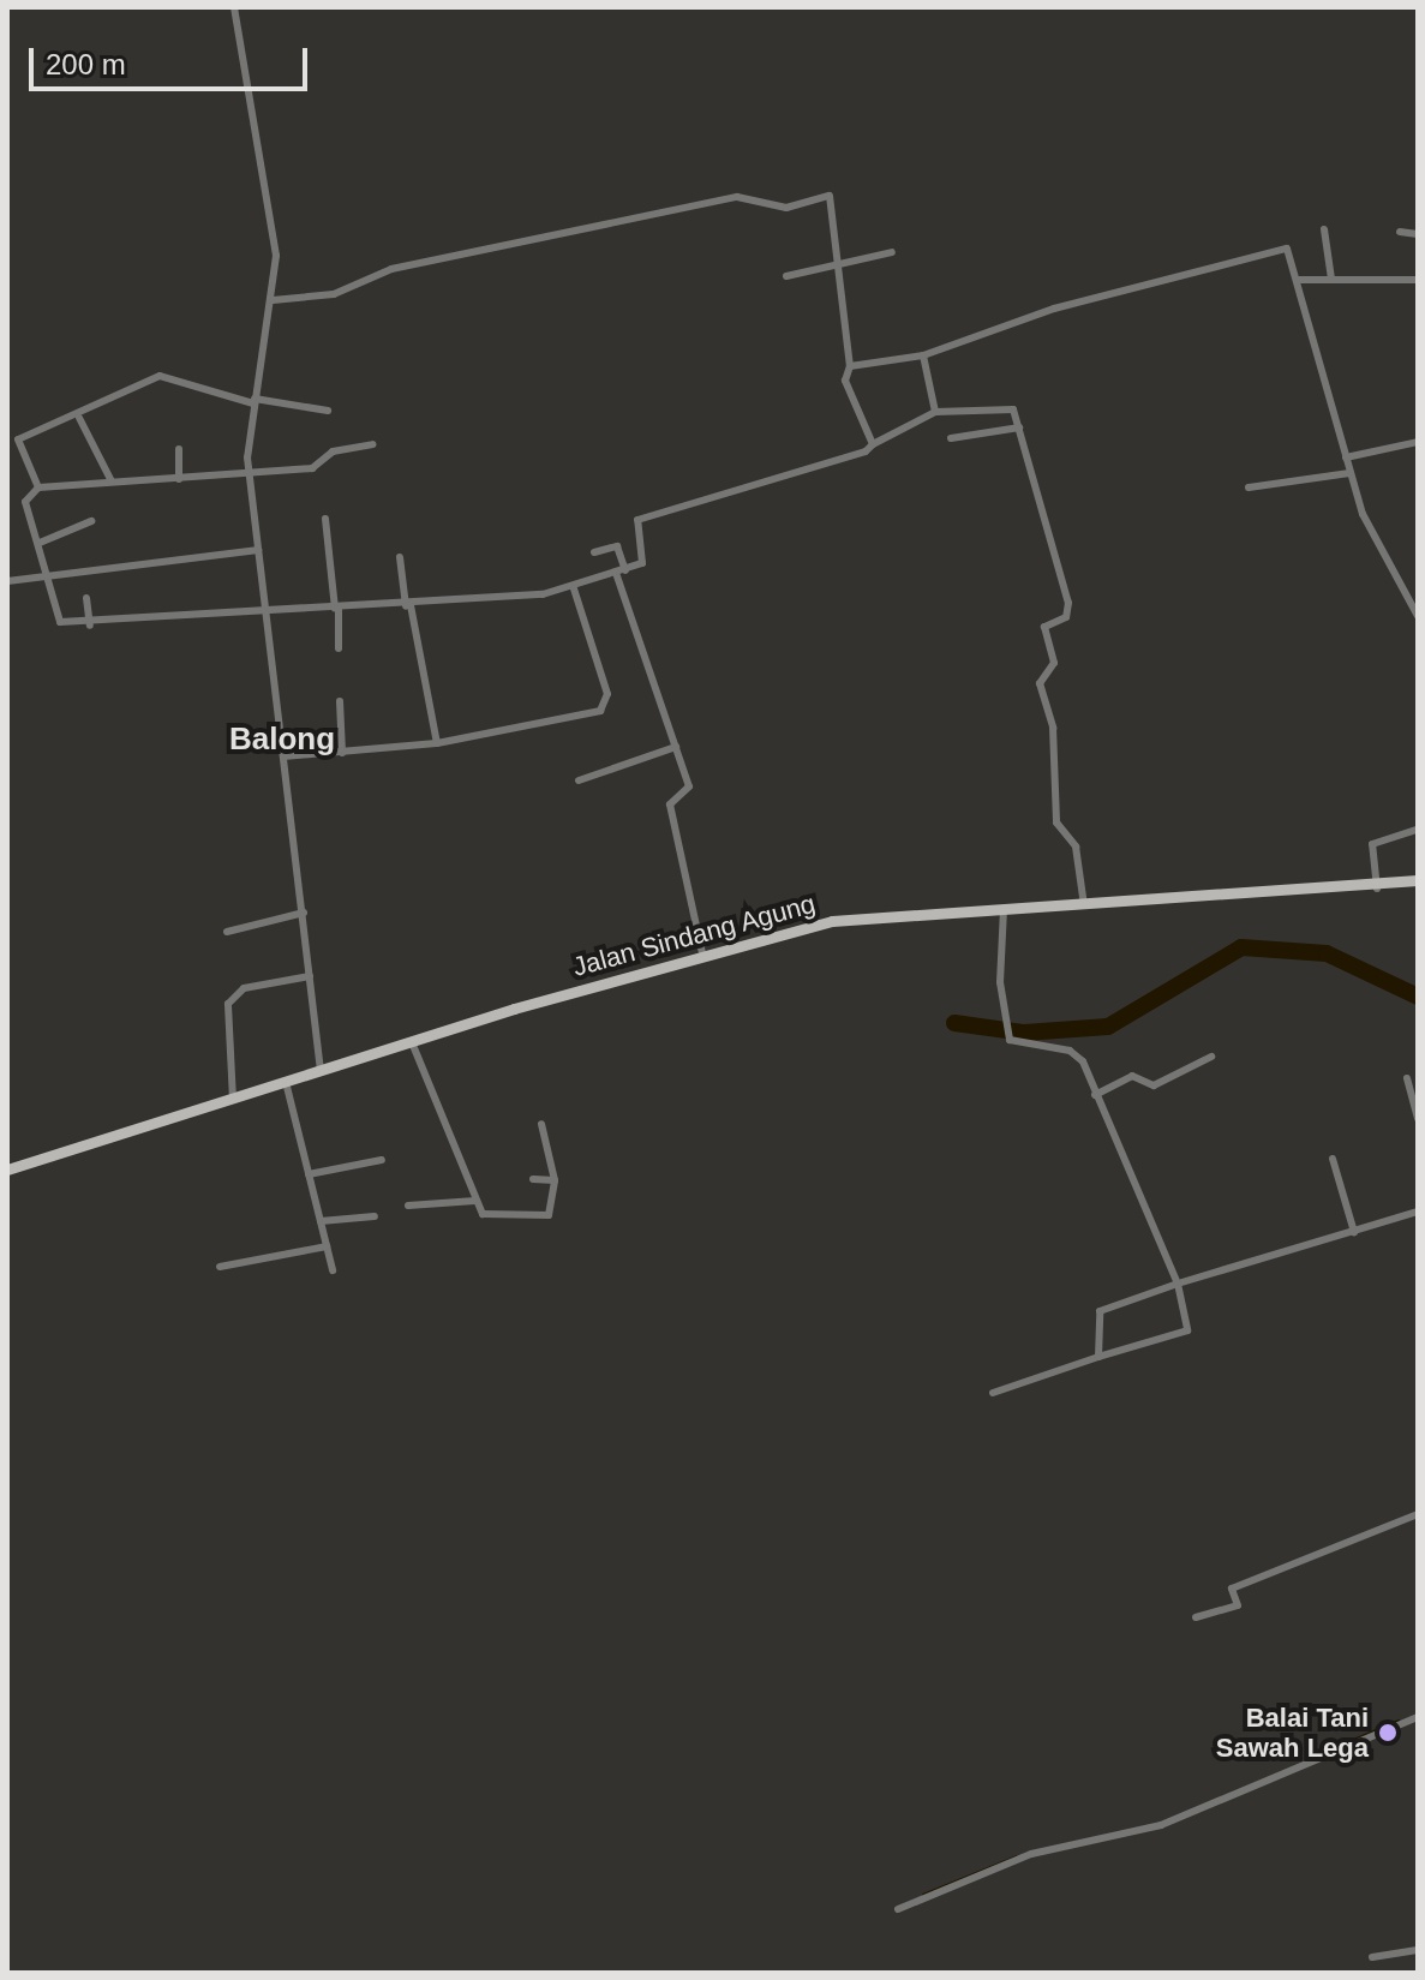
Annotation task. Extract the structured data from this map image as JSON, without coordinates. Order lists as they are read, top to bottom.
{
  "streets": {
    "main road": ["Jalan Sindang Agung"]
  },
  "districts": ["Balong"],
  "places": ["Balai Tani Sawah Lega"],
  "scale_bar": "200 m"
}
